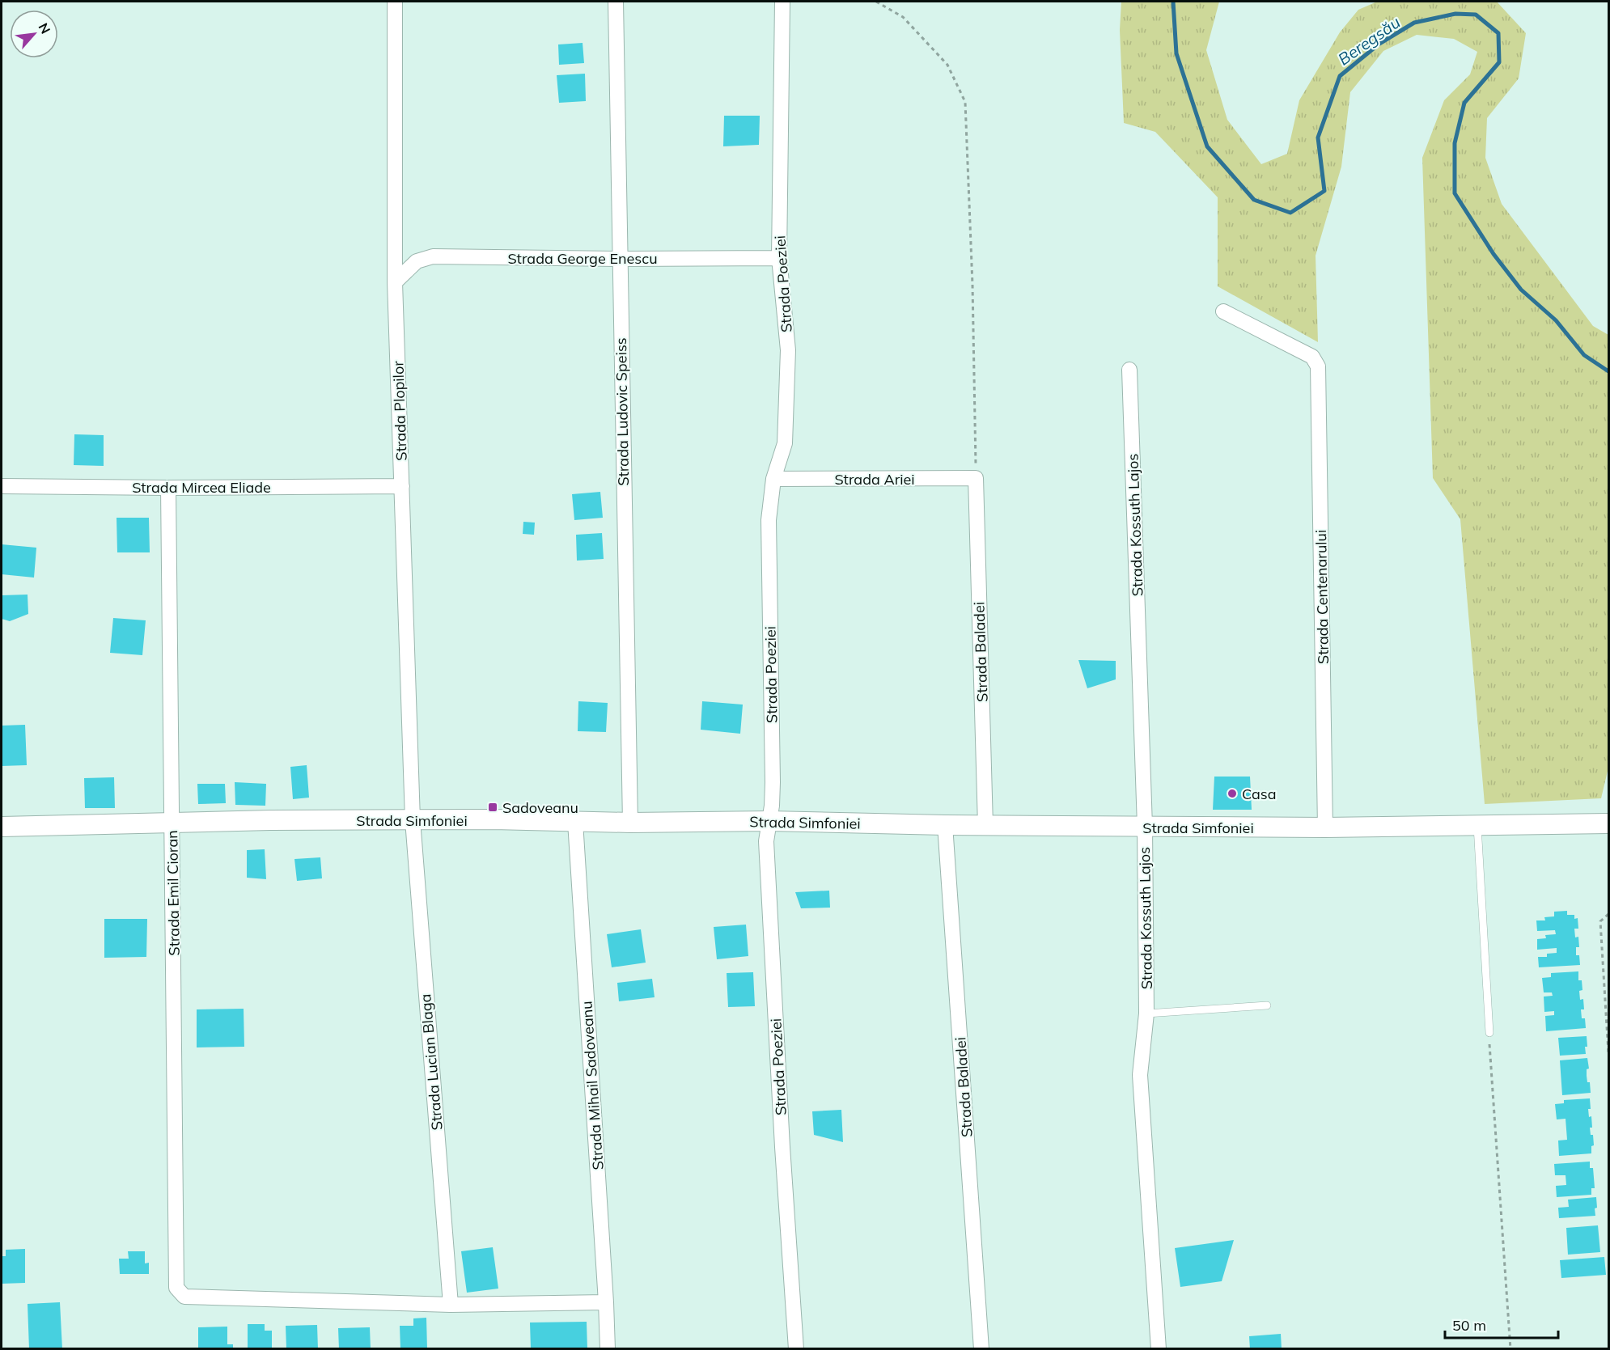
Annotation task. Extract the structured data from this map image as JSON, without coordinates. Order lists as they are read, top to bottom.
{
  "streets": {
    "street": [
      "Strada George Enescu",
      "Strada Poeziei",
      "Strada Plopilor",
      "Strada Ludovic Speiss",
      "Strada Ariei",
      "Strada Mircea Eliade",
      "Strada Kossuth Lajos",
      "Strada Centenarului",
      "Strada Baladei",
      "Strada Simfoniei",
      "Strada Emil Cioran",
      "Strada Lucian Blaga",
      "Strada Mihail Sadoveanu"
    ]
  },
  "crossings": [
    ["Strada George Enescu", "Strada Poeziei"],
    ["Strada George Enescu", "Strada Plopilor"],
    ["Strada George Enescu", "Strada Ludovic Speiss"],
    ["Strada Poeziei", "Strada Ariei"],
    ["Strada Poeziei", "Strada Simfoniei"],
    ["Strada Plopilor", "Strada Mircea Eliade"],
    ["Strada Plopilor", "Strada Simfoniei"],
    ["Strada Plopilor", "Strada Lucian Blaga"],
    ["Strada Ludovic Speiss", "Strada Simfoniei"],
    ["Strada Ariei", "Strada Baladei"],
    ["Strada Mircea Eliade", "Strada Emil Cioran"],
    ["Strada Kossuth Lajos", "Strada Simfoniei"],
    ["Strada Centenarului", "Strada Simfoniei"],
    ["Strada Baladei", "Strada Simfoniei"],
    ["Strada Simfoniei", "Strada Emil Cioran"],
    ["Strada Simfoniei", "Strada Lucian Blaga"],
    ["Strada Simfoniei", "Strada Mihail Sadoveanu"],
    ["Strada Emil Cioran", "Strada Lucian Blaga"]
  ],
  "water": ["Beregsău"],
  "places": {
    "other": ["Casa"],
    "transit": ["Sadoveanu"]
  },
  "scale_bar": "50 m",
  "north": "top right"
}
